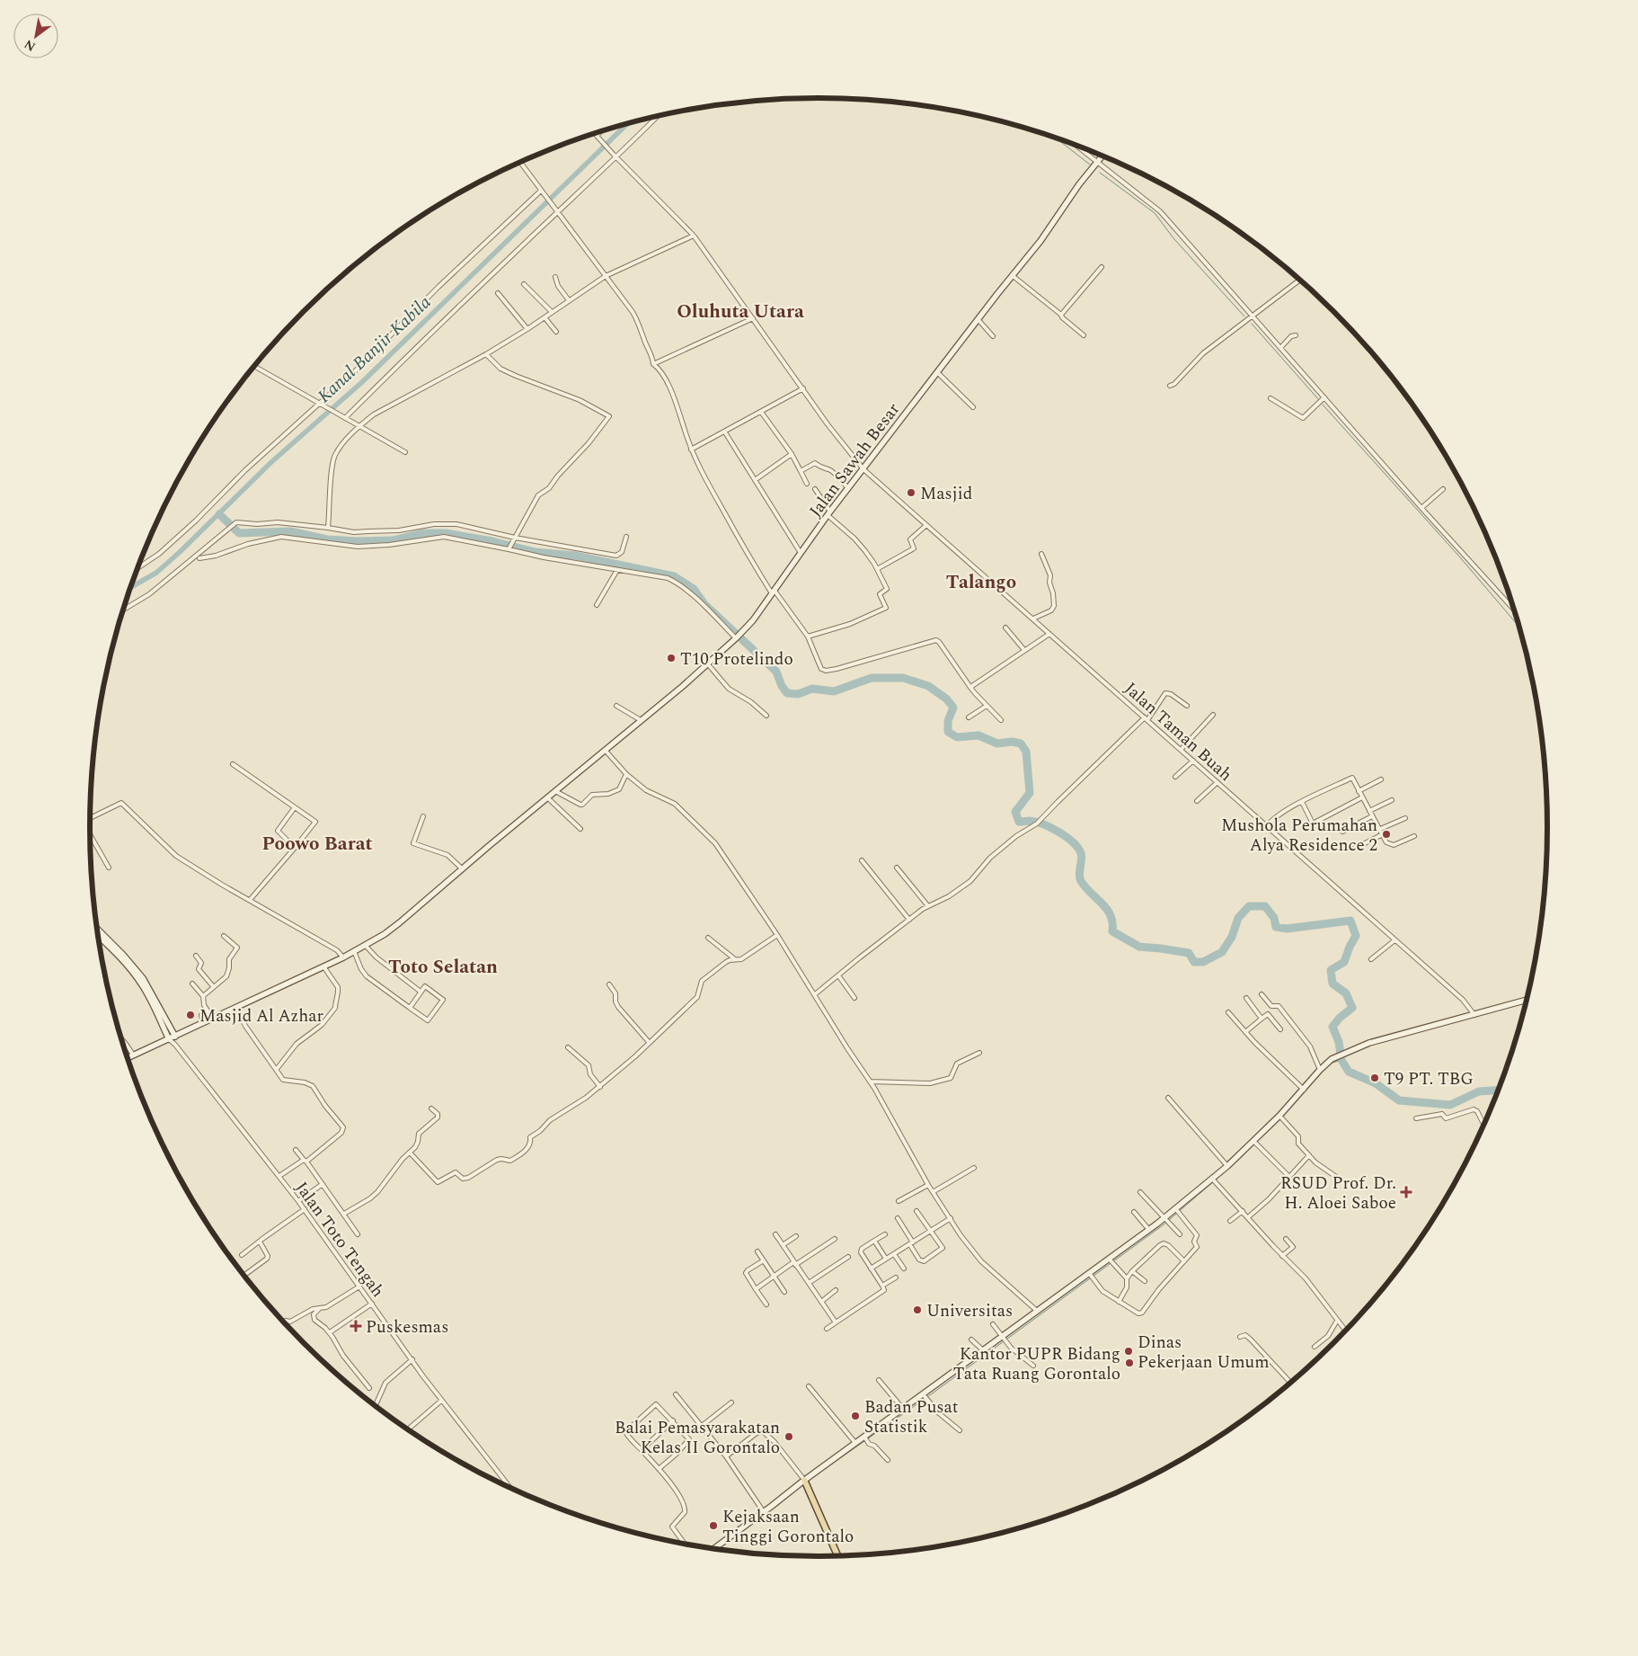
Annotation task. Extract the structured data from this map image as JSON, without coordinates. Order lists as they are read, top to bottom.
{
  "streets": {
    "main road": ["Jalan Sawah Besar"],
    "street": ["Jalan Taman Buah", "Jalan Toto Tengah"]
  },
  "crossings": [
    ["Jalan Sawah Besar", "Jalan Taman Buah"],
    ["Jalan Sawah Besar", "Jalan Toto Tengah"]
  ],
  "districts": [
    "Oluhuta Utara",
    "Talango",
    "Poowo Barat",
    "Toto Selatan"
  ],
  "water": ["Kanal Banjir Kabila"],
  "places": {
    "other": [
      "Masjid",
      "T10 Protelindo",
      "Mushola Perumahan Alya Residence 2",
      "Masjid Al Azhar",
      "T9 PT. TBG",
      "Universitas",
      "Dinas Pekerjaan Umum",
      "Kantor PUPR Bidang Tata Ruang Gorontalo",
      "Badan Pusat Statistik",
      "Balai Pemasyarakatan Kelas II Gorontalo",
      "Kejaksaan Tinggi Gorontalo"
    ],
    "health": ["RSUD Prof. Dr. H. Aloei Saboe", "Puskesmas"]
  },
  "north": "bottom left"
}
